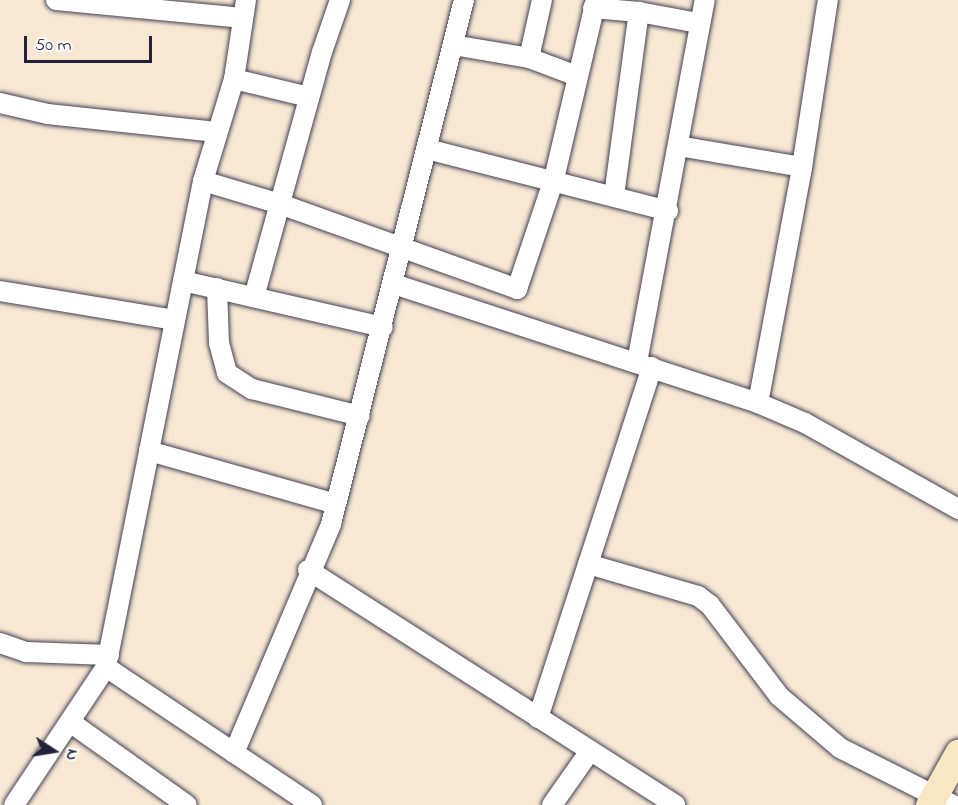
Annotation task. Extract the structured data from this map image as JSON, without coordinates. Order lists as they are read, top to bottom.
{
  "scale_bar": "50 m",
  "north": "right"
}
